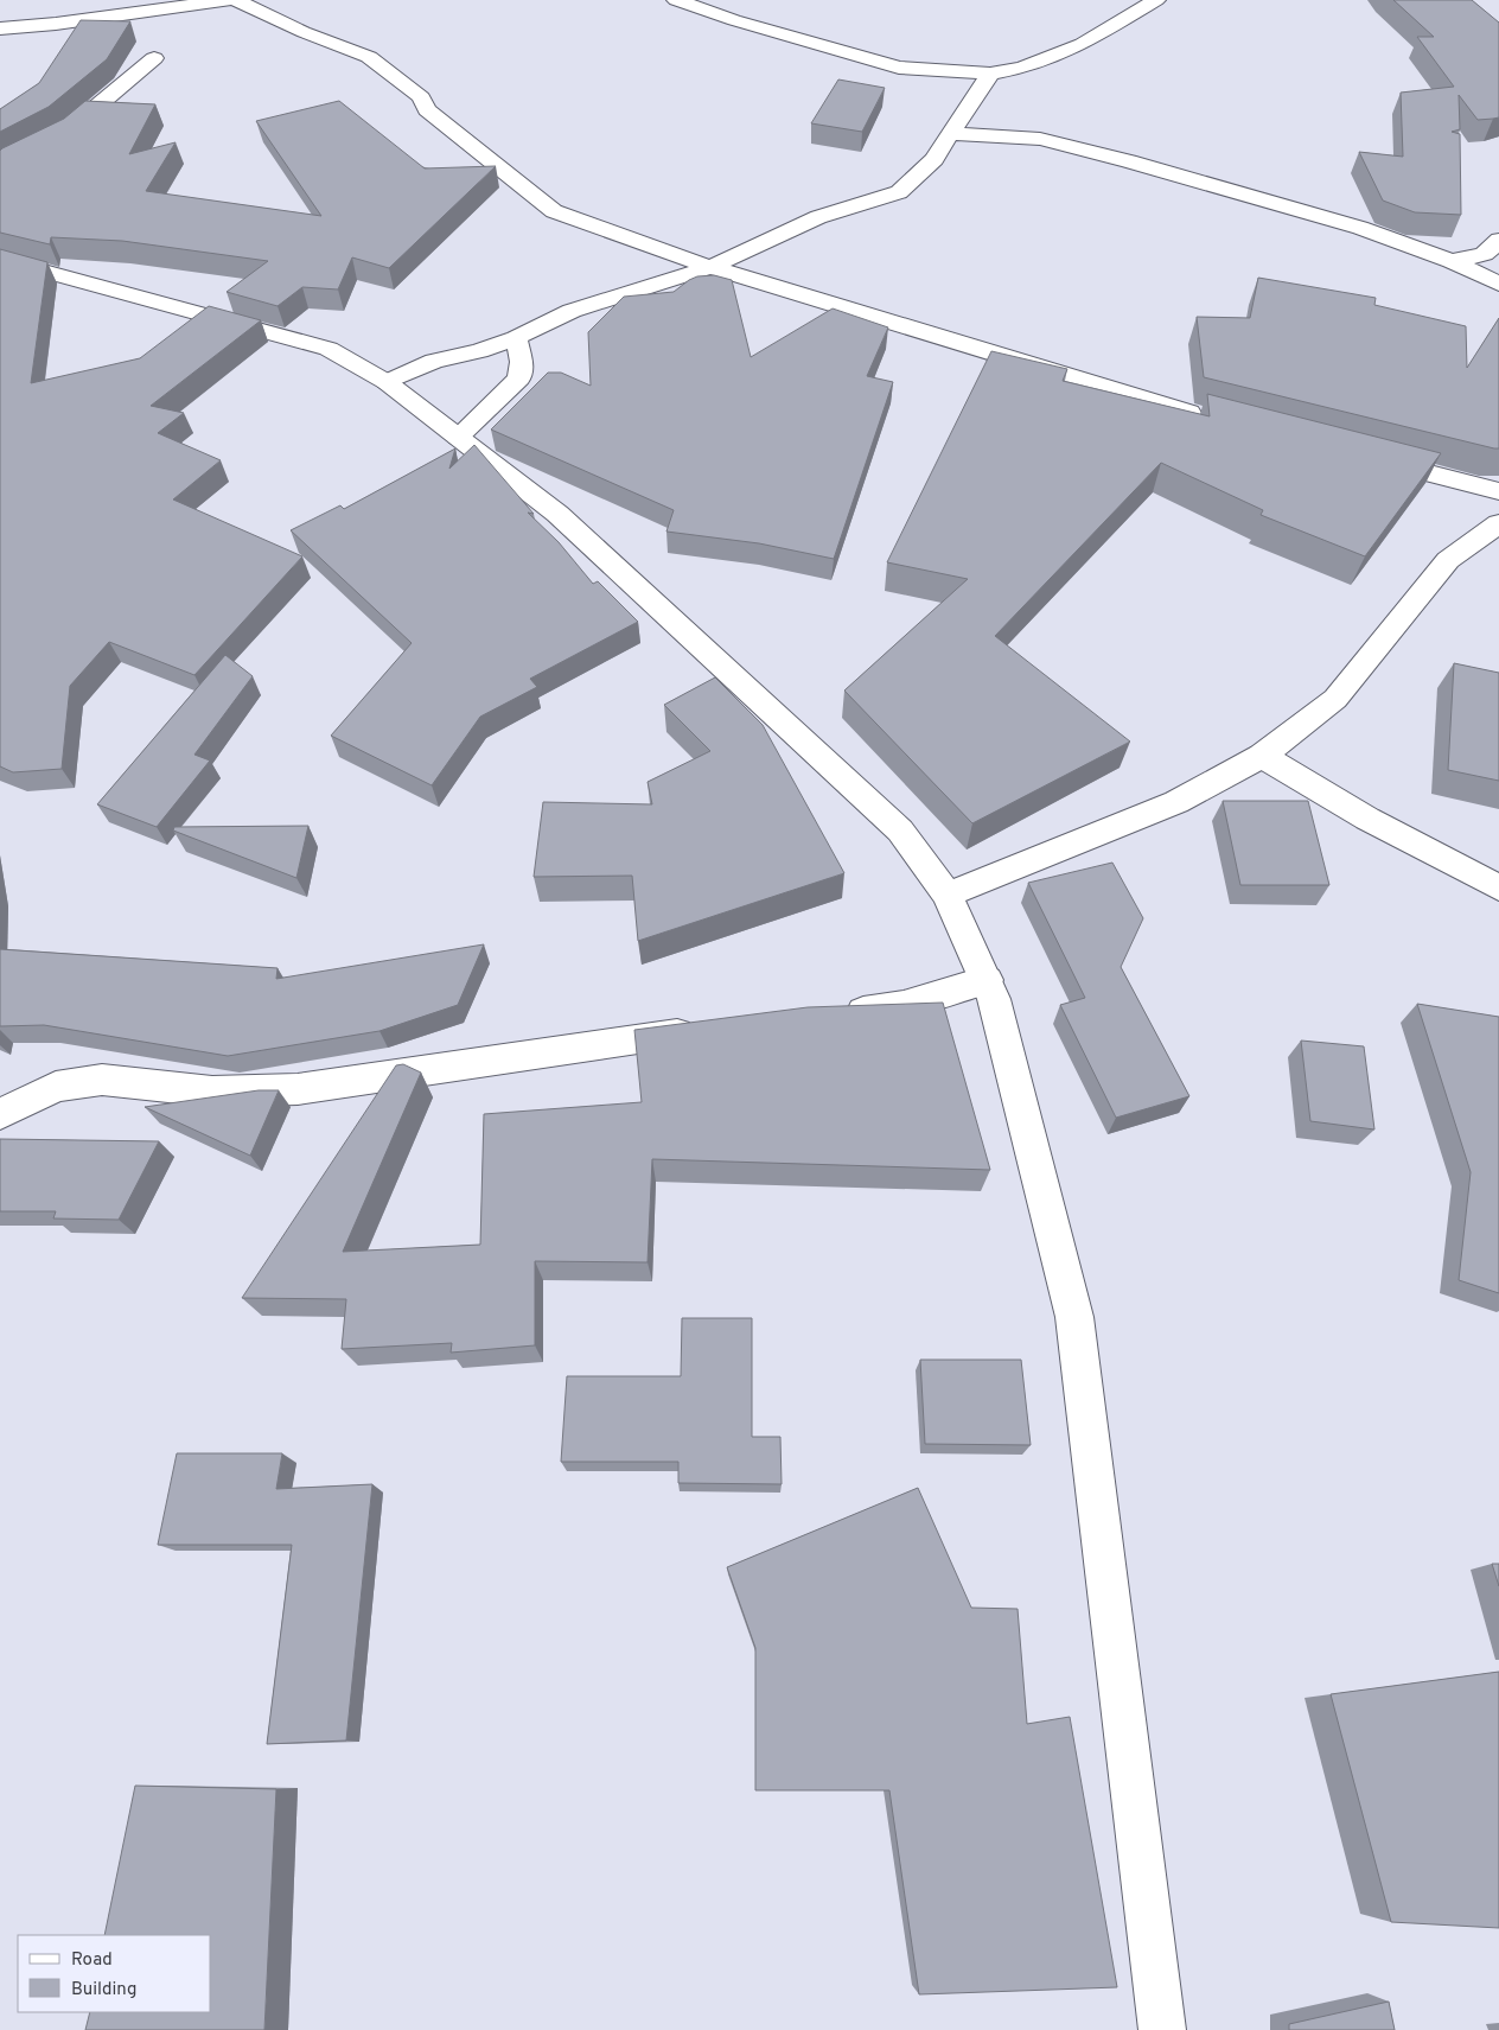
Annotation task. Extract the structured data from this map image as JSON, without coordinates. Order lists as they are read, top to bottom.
{
  "legend": ["Road", "Building"]
}
